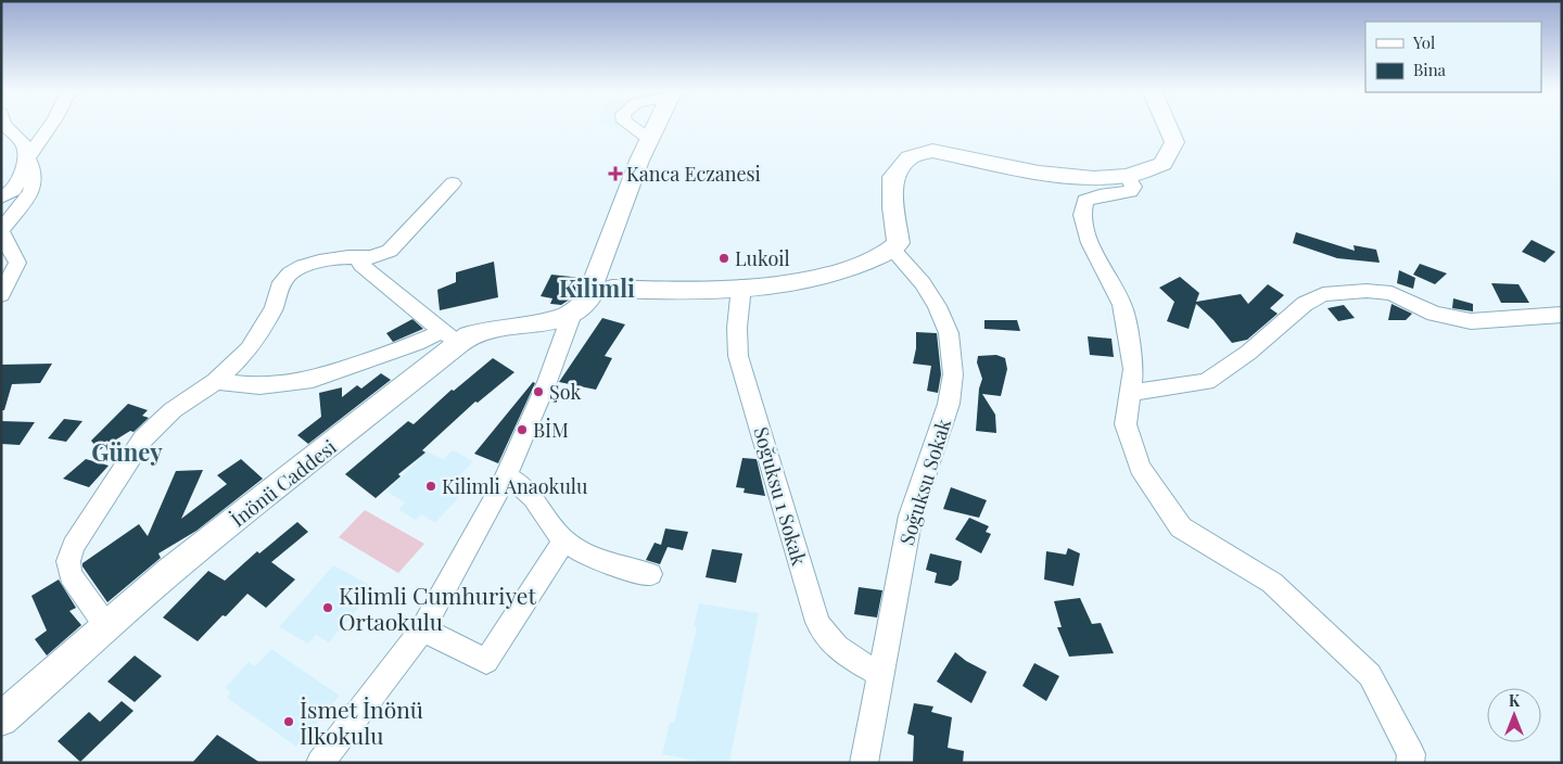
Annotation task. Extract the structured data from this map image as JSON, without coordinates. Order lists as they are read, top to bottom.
{
  "streets": {
    "main road": ["İnönü Caddesi"],
    "street": ["Soğuksu Sokak", "Soğuksu 1 Sokak"]
  },
  "crossings": [
    ["Soğuksu Sokak", "İnönü Caddesi"],
    ["Soğuksu Sokak", "Soğuksu 1 Sokak"],
    ["İnönü Caddesi", "Soğuksu 1 Sokak"]
  ],
  "districts": ["Kilimli", "Güney"],
  "places": {
    "health": ["Kanca Eczanesi"],
    "other": [
      "Lukoil",
      "Şok",
      "BİM",
      "Kilimli Anaokulu",
      "Kilimli Cumhuriyet Ortaokulu",
      "İsmet İnönü İlkokulu"
    ]
  },
  "legend": ["Yol", "Bina"],
  "north": "top"
}
